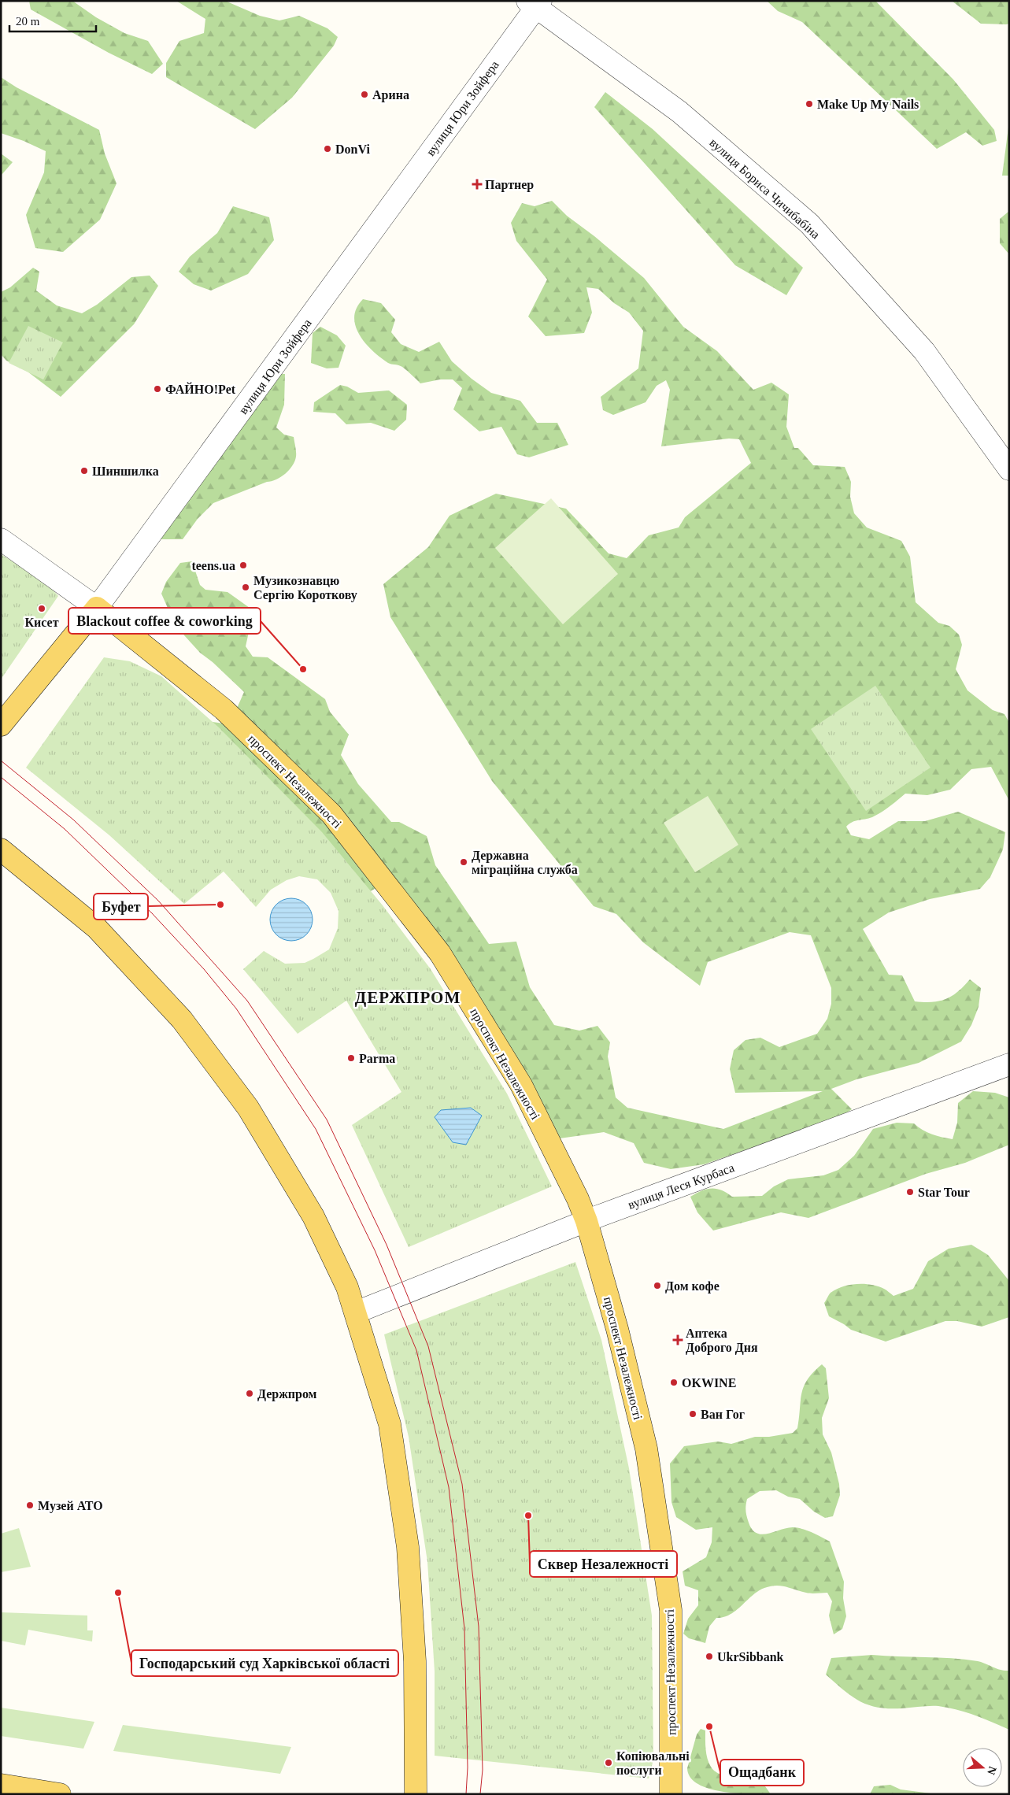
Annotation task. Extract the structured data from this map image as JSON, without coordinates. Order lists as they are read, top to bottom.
{
  "streets": {
    "main road": ["вулиця Юри Зойфера", "проспект Незалежності"],
    "street": ["вулиця Бориса Чичибабіна", "вулиця Леся Курбаса"]
  },
  "crossings": [
    ["вулиця Юри Зойфера", "вулиця Бориса Чичибабіна"],
    ["вулиця Юри Зойфера", "проспект Незалежності"],
    ["проспект Незалежності", "вулиця Леся Курбаса"]
  ],
  "districts": ["ДЕРЖПРОМ"],
  "places": {
    "other": [
      "Арина",
      "Make Up My Nails",
      "DonVi",
      "ФАЙНО!Pet",
      "Шиншилка",
      "teens.ua",
      "Музикознавцю Сергію Короткову",
      "Кисет",
      "Blackout coffee & coworking",
      "Державна міграційна служба",
      "Буфет",
      "Parma",
      "Star Tour",
      "Дом кофе",
      "OKWINE",
      "Держпром",
      "Ван Гог",
      "Музей АТО",
      "Сквер Незалежності",
      "Господарський суд Харківської області",
      "UkrSibbank",
      "Ощадбанк",
      "Копіювальні послуги"
    ],
    "health": ["Партнер", "Аптека Доброго Дня"]
  },
  "scale_bar": "20 m",
  "north": "right"
}
